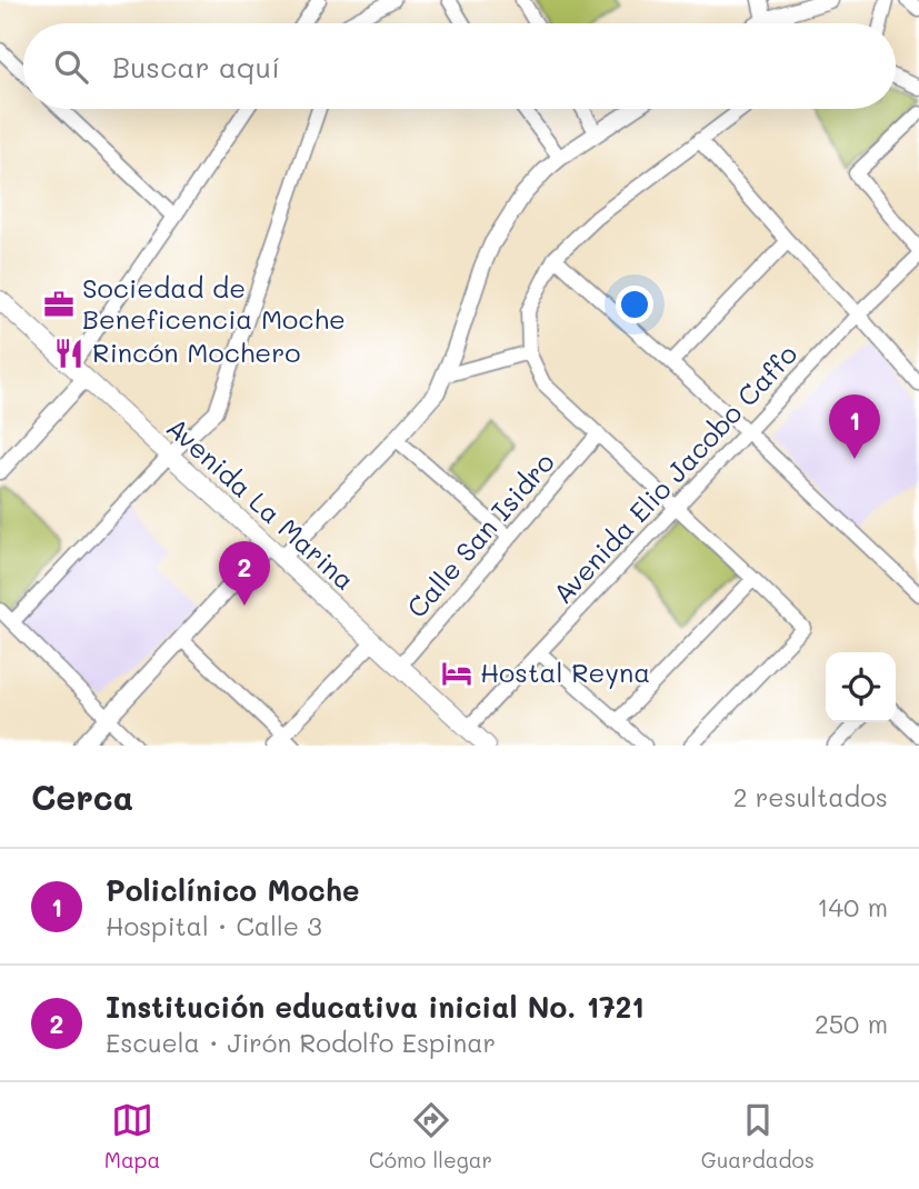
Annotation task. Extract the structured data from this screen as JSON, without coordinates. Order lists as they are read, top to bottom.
{
  "streets": {
    "main road": ["Avenida La Marina"],
    "street": ["Avenida Elio Jacobo Caffo", "Calle San Isidro"]
  },
  "crossings": [
    ["Avenida Elio Jacobo Caffo", "Avenida La Marina"],
    ["Avenida La Marina", "Calle San Isidro"]
  ],
  "places": {
    "office": ["Sociedad de Beneficencia Moche"],
    "restaurant": ["Rincón Mochero"],
    "hotel": ["Hostal Reyna"]
  },
  "page": {
    "search": "Buscar aquí",
    "pins": ["1", "2"],
    "heading": ["Cerca", "2 resultados"],
    "list": [
      {
        "mark": "1",
        "name": "Policlínico Moche",
        "note": "Hospital · Calle 3",
        "value": "140 m"
      },
      {
        "mark": "2",
        "name": "Institución educativa inicial No. 1721",
        "note": "Escuela · Jirón Rodolfo Espinar",
        "value": "250 m"
      }
    ],
    "nav": ["Mapa", "Cómo llegar", "Guardados"]
  }
}
